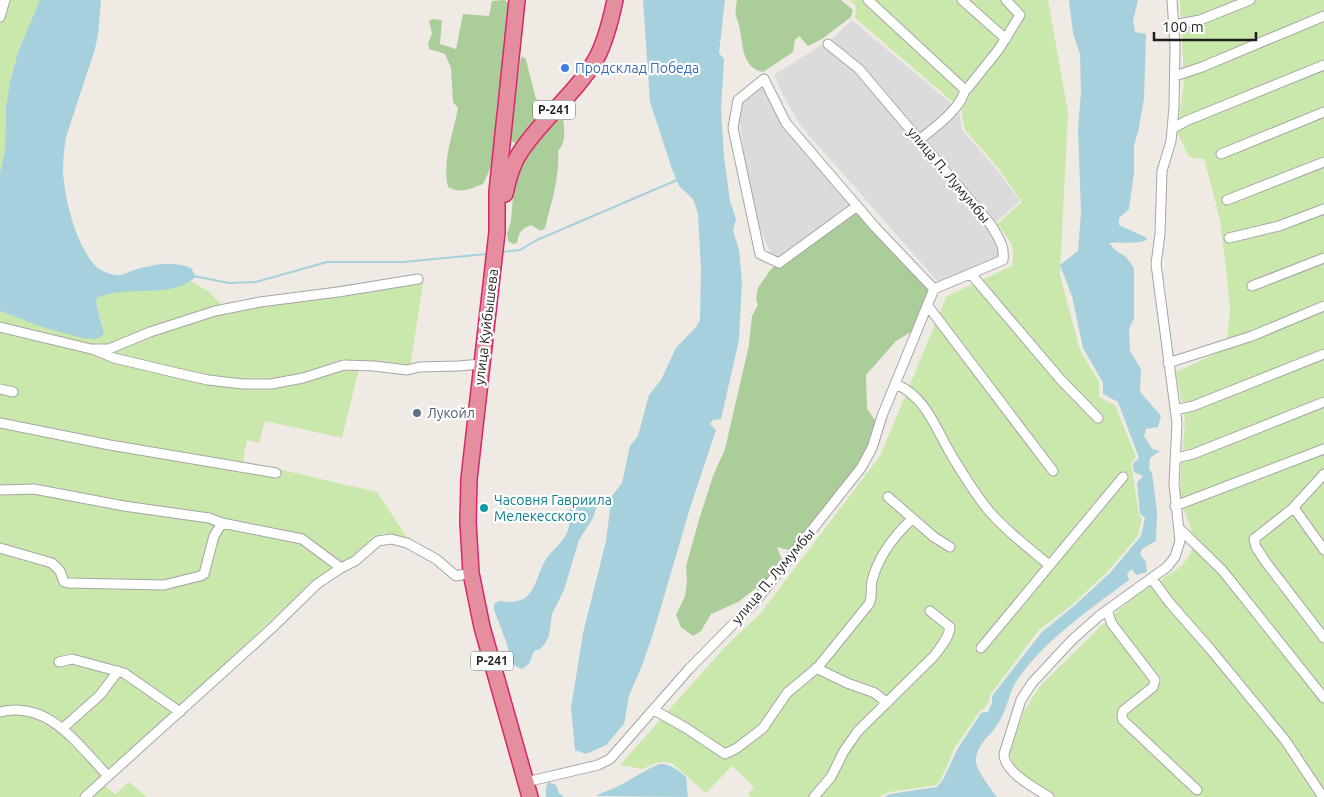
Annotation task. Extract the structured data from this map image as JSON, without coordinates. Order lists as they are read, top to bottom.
{
  "streets": {
    "highway": ["Р-241", "улица Куйбышева"],
    "street": ["улица П. Лумумбы"]
  },
  "crossings": [
    ["Р-241", "улица Куйбышева"],
    ["улица П. Лумумбы", "улица Куйбышева"]
  ],
  "places": ["Продсклад Победа", "Лукойл", "Часовня Гавриила Мелекесского"],
  "scale_bar": "100 m"
}
